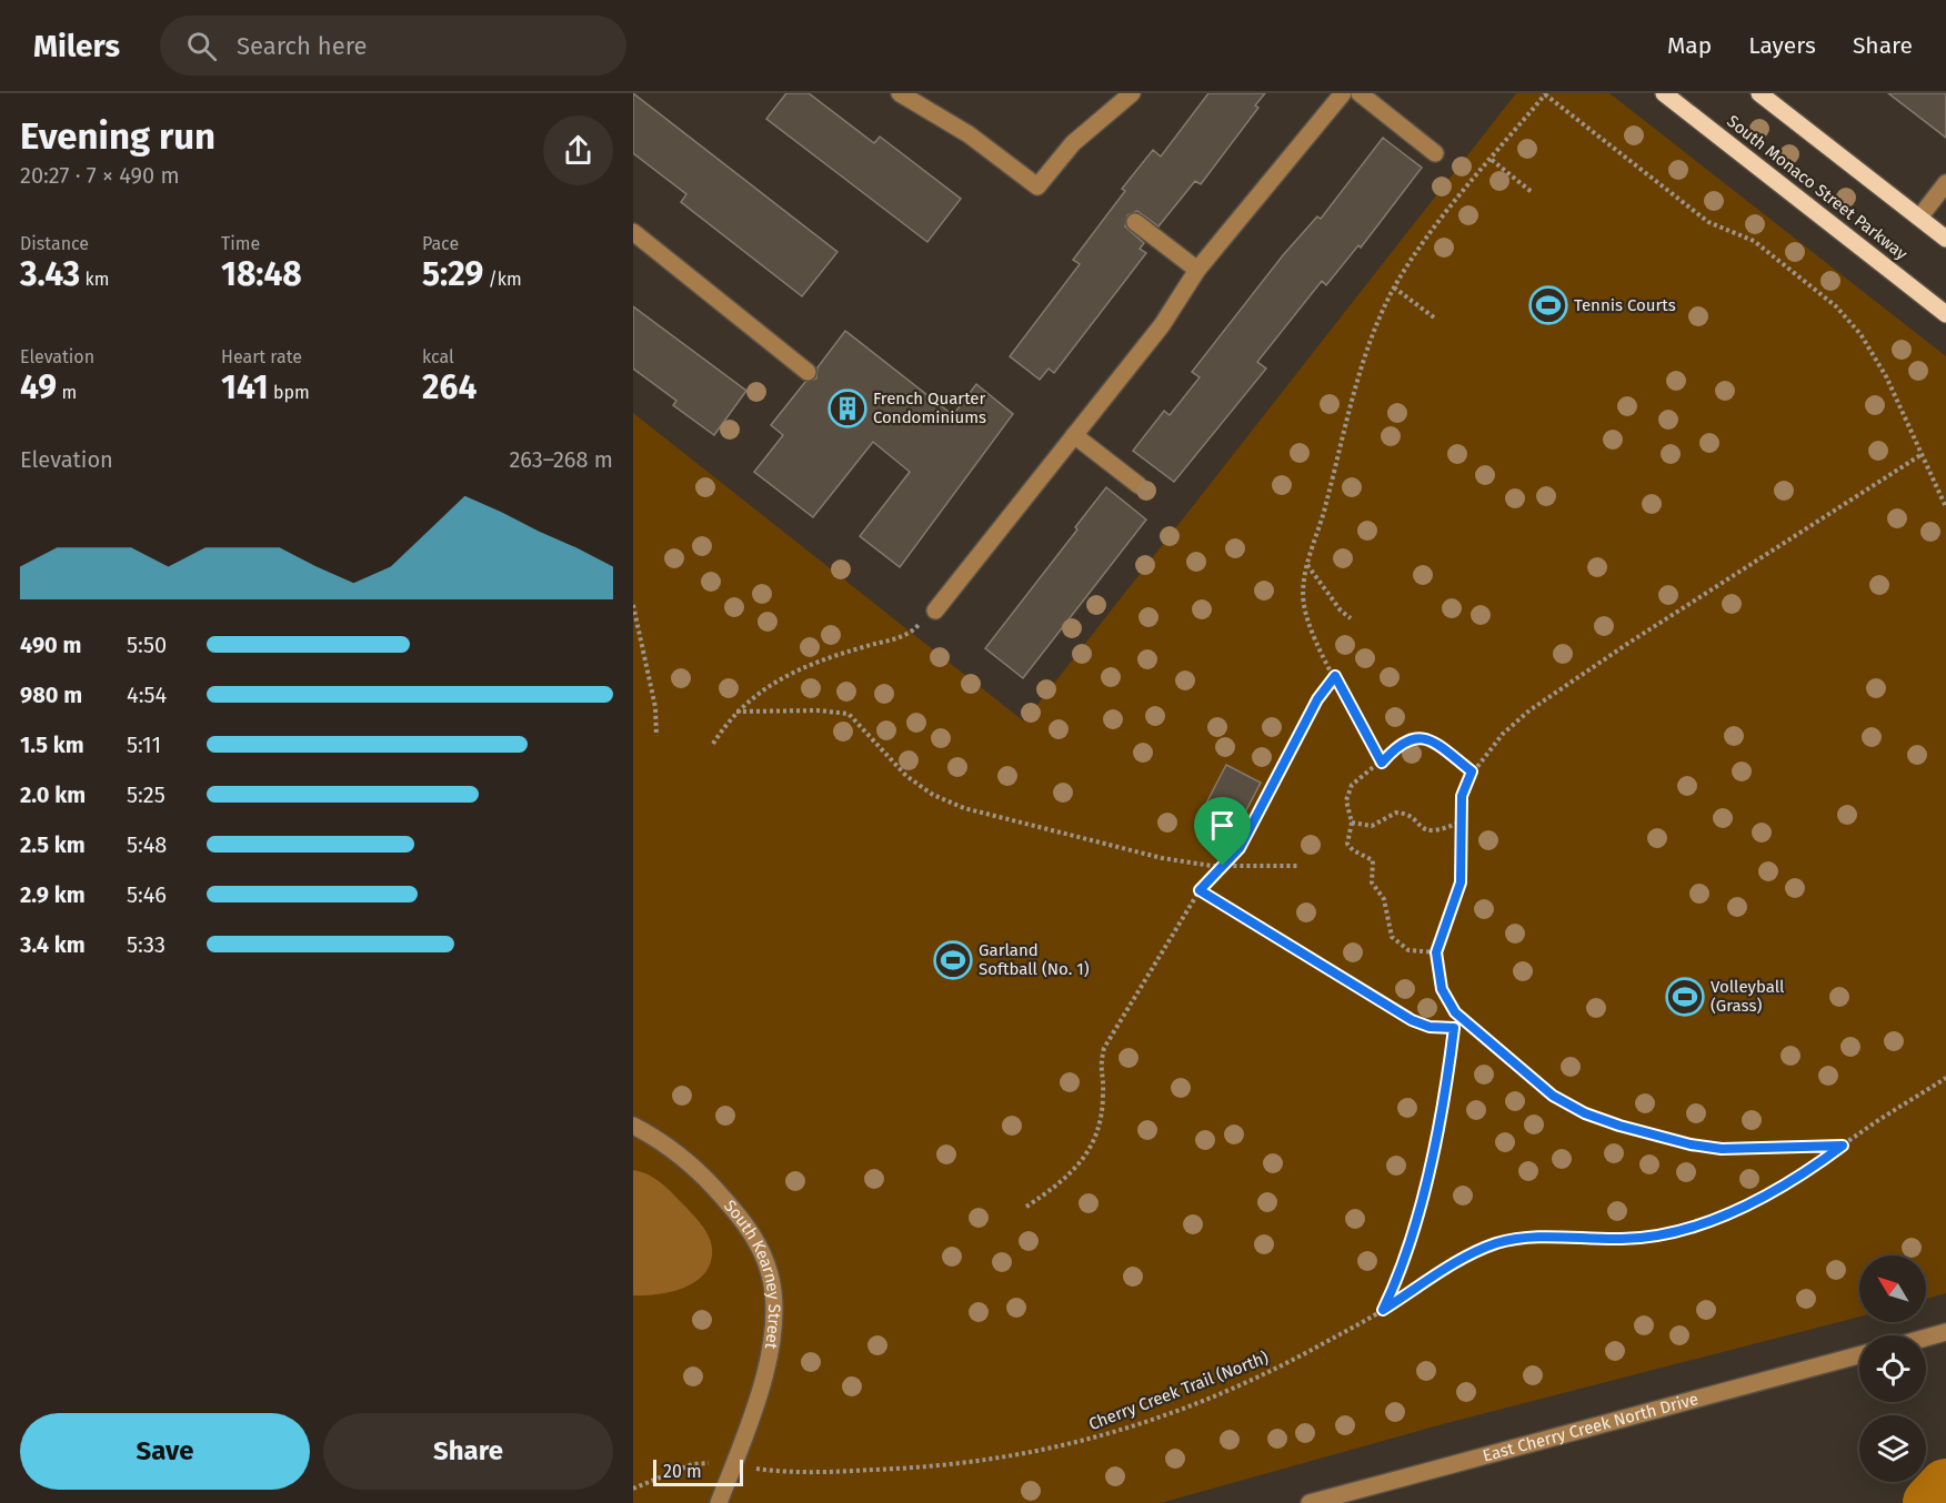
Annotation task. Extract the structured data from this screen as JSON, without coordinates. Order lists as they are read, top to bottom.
{
  "streets": {
    "main road": ["South Monaco Street Parkway"],
    "street": ["South Kearney Street", "East Cherry Creek North Drive"],
    "path": ["Cherry Creek Trail (North)"]
  },
  "crossings": [
    ["South Kearney Street", "Cherry Creek Trail (North)"]
  ],
  "places": {
    "sports": ["Tennis Courts", "Garland Softball (No. 1)", "Volleyball (Grass)"],
    "building": ["French Quarter Condominiums"]
  },
  "scale_bar": "20 m",
  "north": "top left",
  "page": {
    "header": "Milers",
    "search": "Search here",
    "nav": ["Map", "Layers", "Share"],
    "heading": ["Evening run", "20:27 · 7 × 490 m"],
    "stats": [
      ["Distance", "3.43 km"],
      ["Time", "18:48"],
      ["Pace", "5:29 /km"],
      ["Elevation", "49 m"],
      ["Heart rate", "141 bpm"],
      ["kcal", "264"]
    ],
    "chart": ["Elevation", "263–268 m"],
    "list": [
      {
        "name": "490 m",
        "note": "5:50"
      },
      {
        "name": "980 m",
        "note": "4:54"
      },
      {
        "name": "1.5 km",
        "note": "5:11"
      },
      {
        "name": "2.0 km",
        "note": "5:25"
      },
      {
        "name": "2.5 km",
        "note": "5:48"
      },
      {
        "name": "2.9 km",
        "note": "5:46"
      },
      {
        "name": "3.4 km",
        "note": "5:33"
      }
    ],
    "buttons": ["Save", "Share"],
    "scale": "20 m"
  }
}
